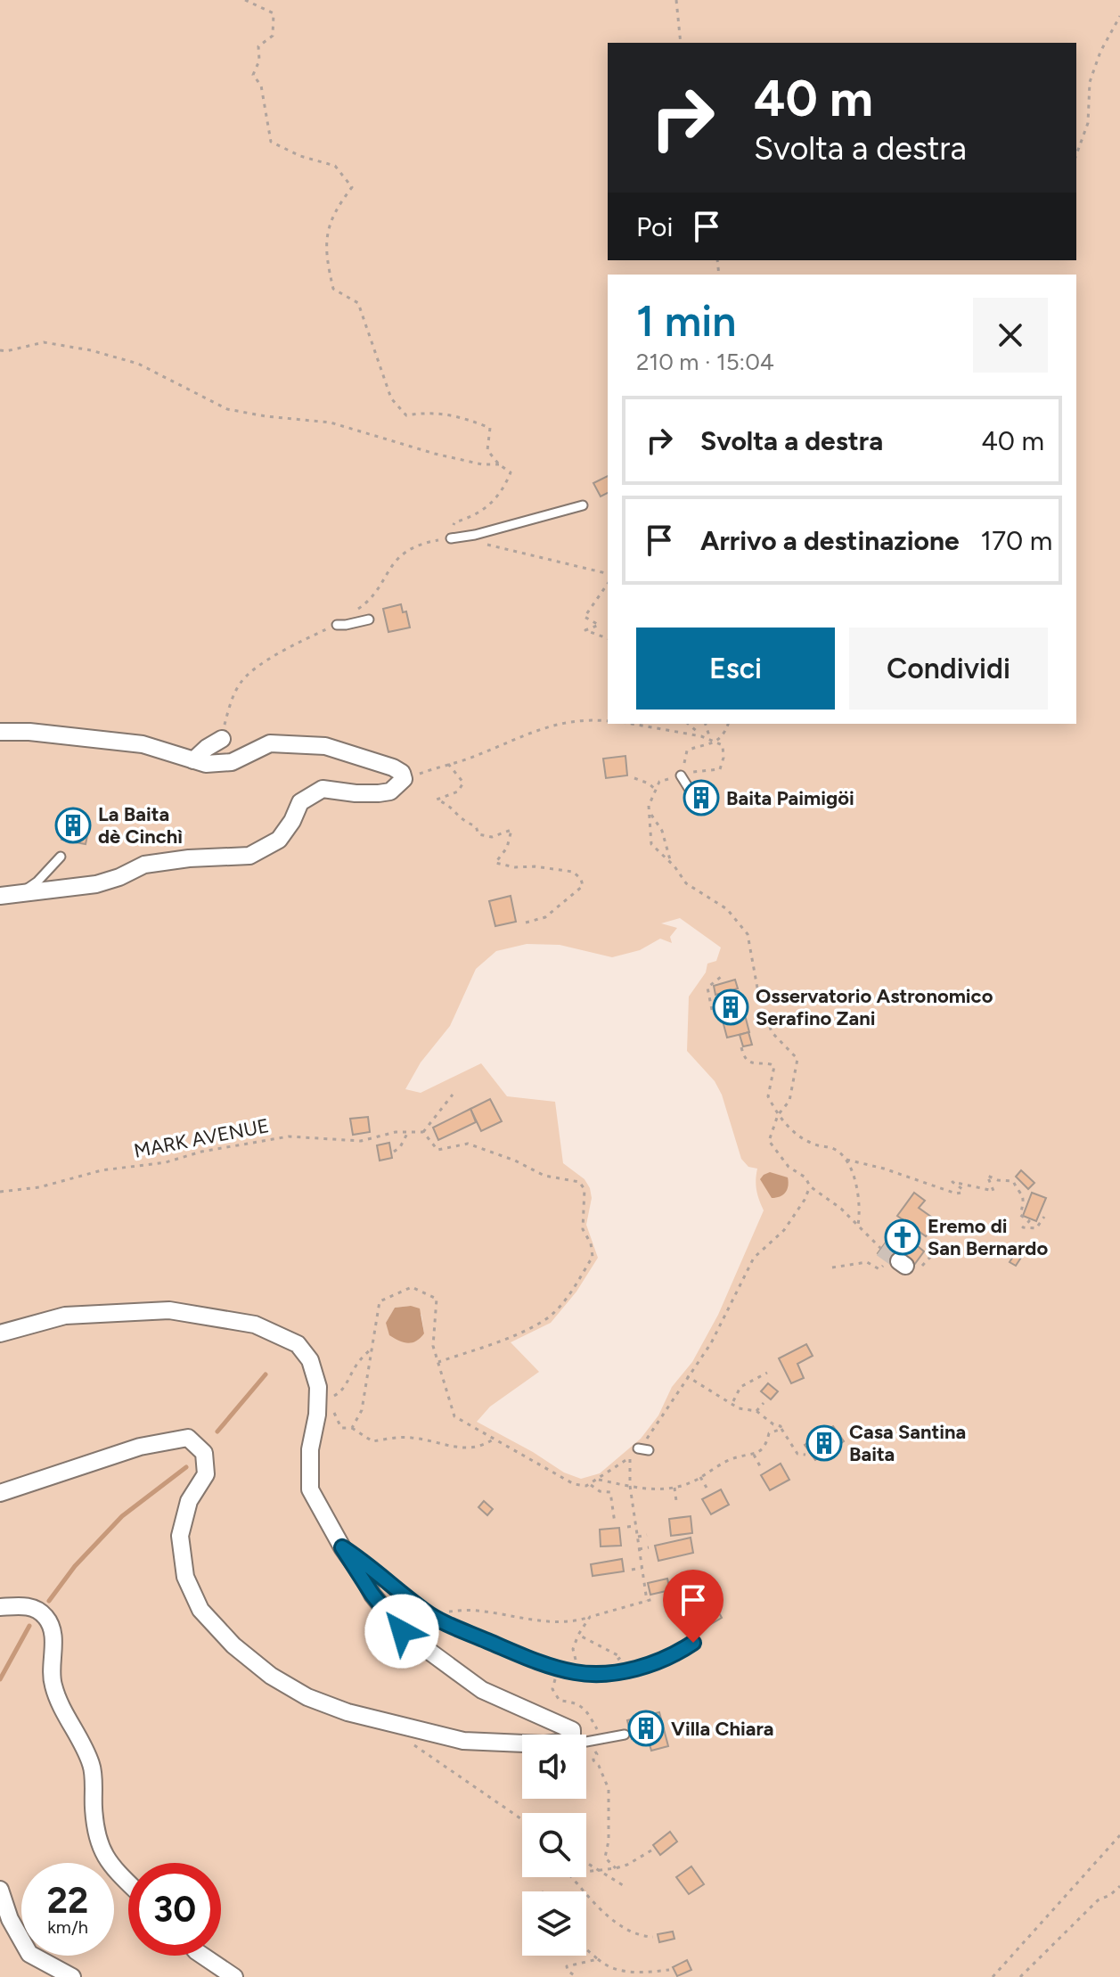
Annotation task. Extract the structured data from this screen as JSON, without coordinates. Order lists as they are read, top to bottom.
{
  "streets": {
    "path": ["MARK AVENUE"]
  },
  "places": {
    "building": [
      "Baita Paimigöi",
      "La Baita dè Cinchì",
      "Osservatorio Astronomico Serafino Zani",
      "Casa Santina Baita",
      "Villa Chiara"
    ],
    "church": ["Eremo di San Bernardo"]
  },
  "page": {
    "turn": ["40 m", "Svolta a destra"],
    "then": "Poi",
    "heading": ["1 min", "210 m · 15:04"],
    "list": [
      {
        "name": "Svolta a destra",
        "value": "40 m"
      },
      {
        "name": "Arrivo a destinazione",
        "value": "170 m"
      }
    ],
    "buttons": ["Esci", "Condividi"],
    "speed": "22 km/h",
    "limit": "30"
  }
}
